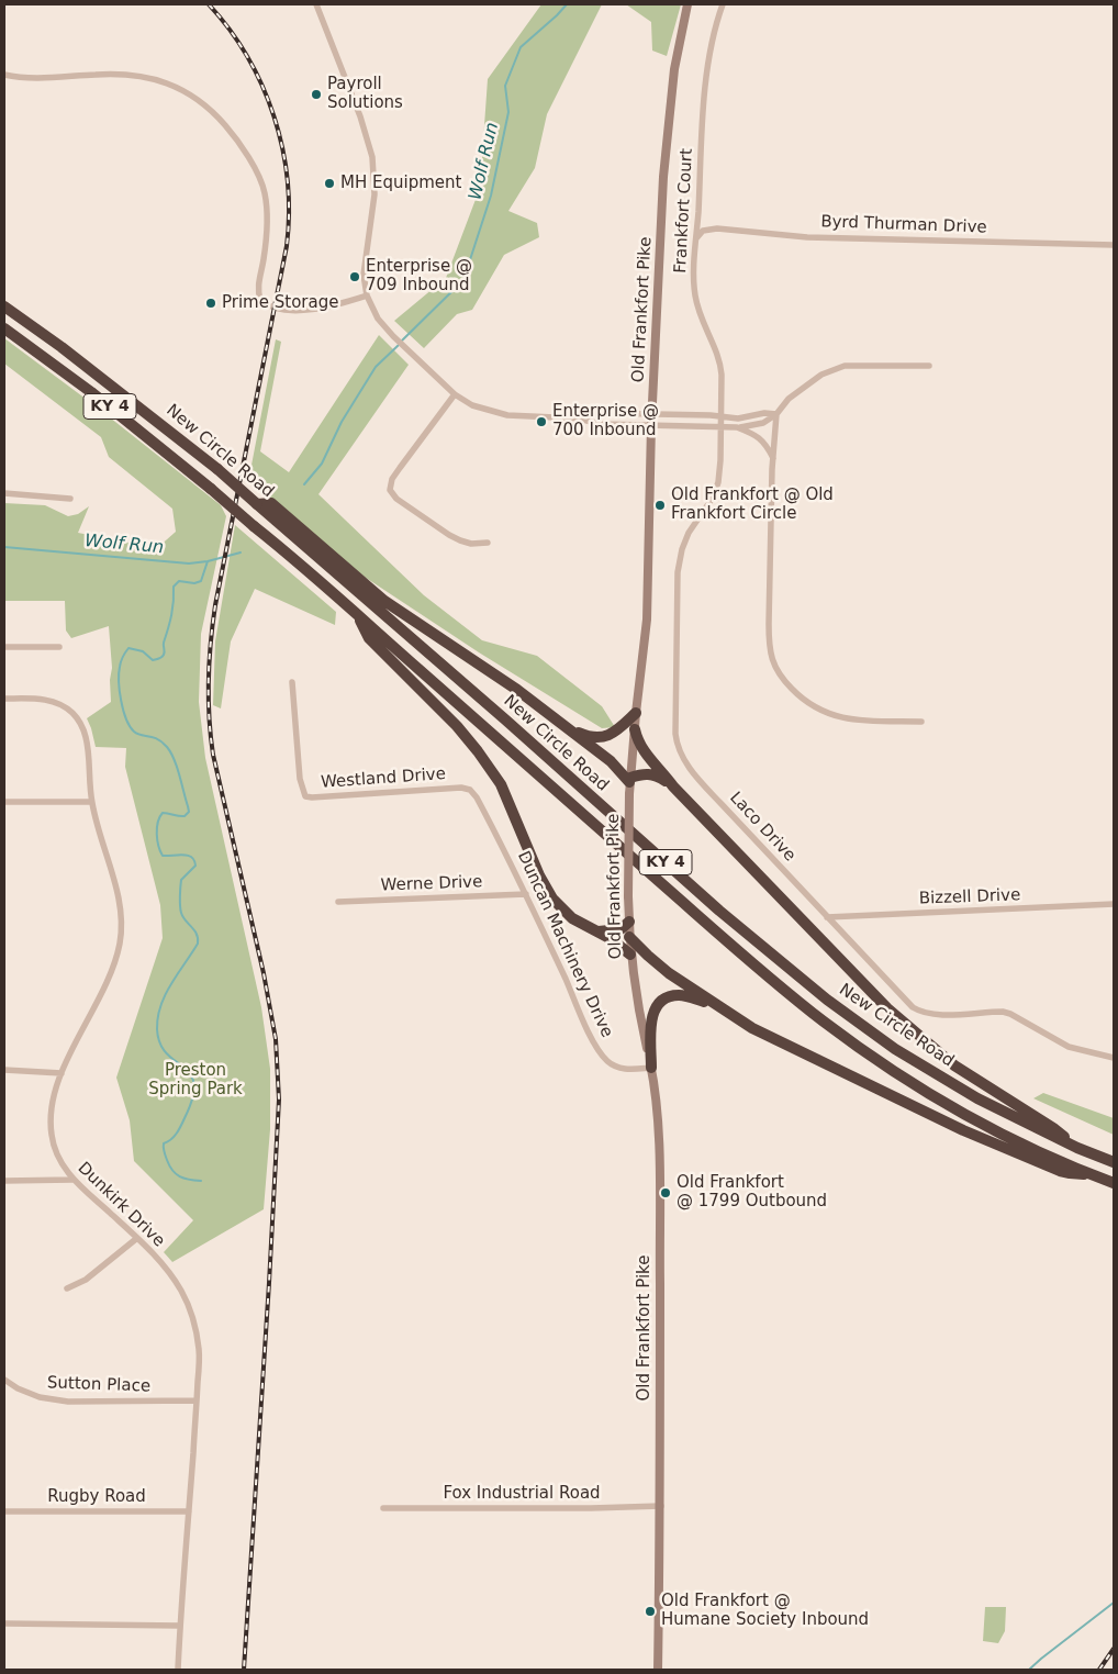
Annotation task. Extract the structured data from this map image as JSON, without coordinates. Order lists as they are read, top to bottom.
{
  "streets": {
    "highway": ["KY 4", "New Circle Road"],
    "main road": ["Old Frankfort Pike"],
    "street": [
      "Frankfort Court",
      "Byrd Thurman Drive",
      "Westland Drive",
      "Laco Drive",
      "Werne Drive",
      "Bizzell Drive",
      "Duncan Machinery Drive",
      "Dunkirk Drive",
      "Sutton Place",
      "Fox Industrial Road",
      "Rugby Road"
    ]
  },
  "crossings": [
    ["Frankfort Court", "Byrd Thurman Drive"],
    ["Frankfort Court", "Laco Drive"],
    ["Old Frankfort Pike", "Duncan Machinery Drive"],
    ["Old Frankfort Pike", "Fox Industrial Road"],
    ["Westland Drive", "Duncan Machinery Drive"],
    ["Laco Drive", "Bizzell Drive"],
    ["Werne Drive", "Duncan Machinery Drive"],
    ["Dunkirk Drive", "Sutton Place"],
    ["Dunkirk Drive", "Rugby Road"]
  ],
  "water": ["Wolf Run"],
  "parks": ["Preston Spring Park"],
  "places": [
    "Payroll Solutions",
    "MH Equipment",
    "Enterprise @ 709 Inbound",
    "Prime Storage",
    "Enterprise @ 700 Inbound",
    "Old Frankfort @ Old Frankfort Circle",
    "Old Frankfort @ 1799 Outbound",
    "Old Frankfort @ Humane Society Inbound"
  ]
}
